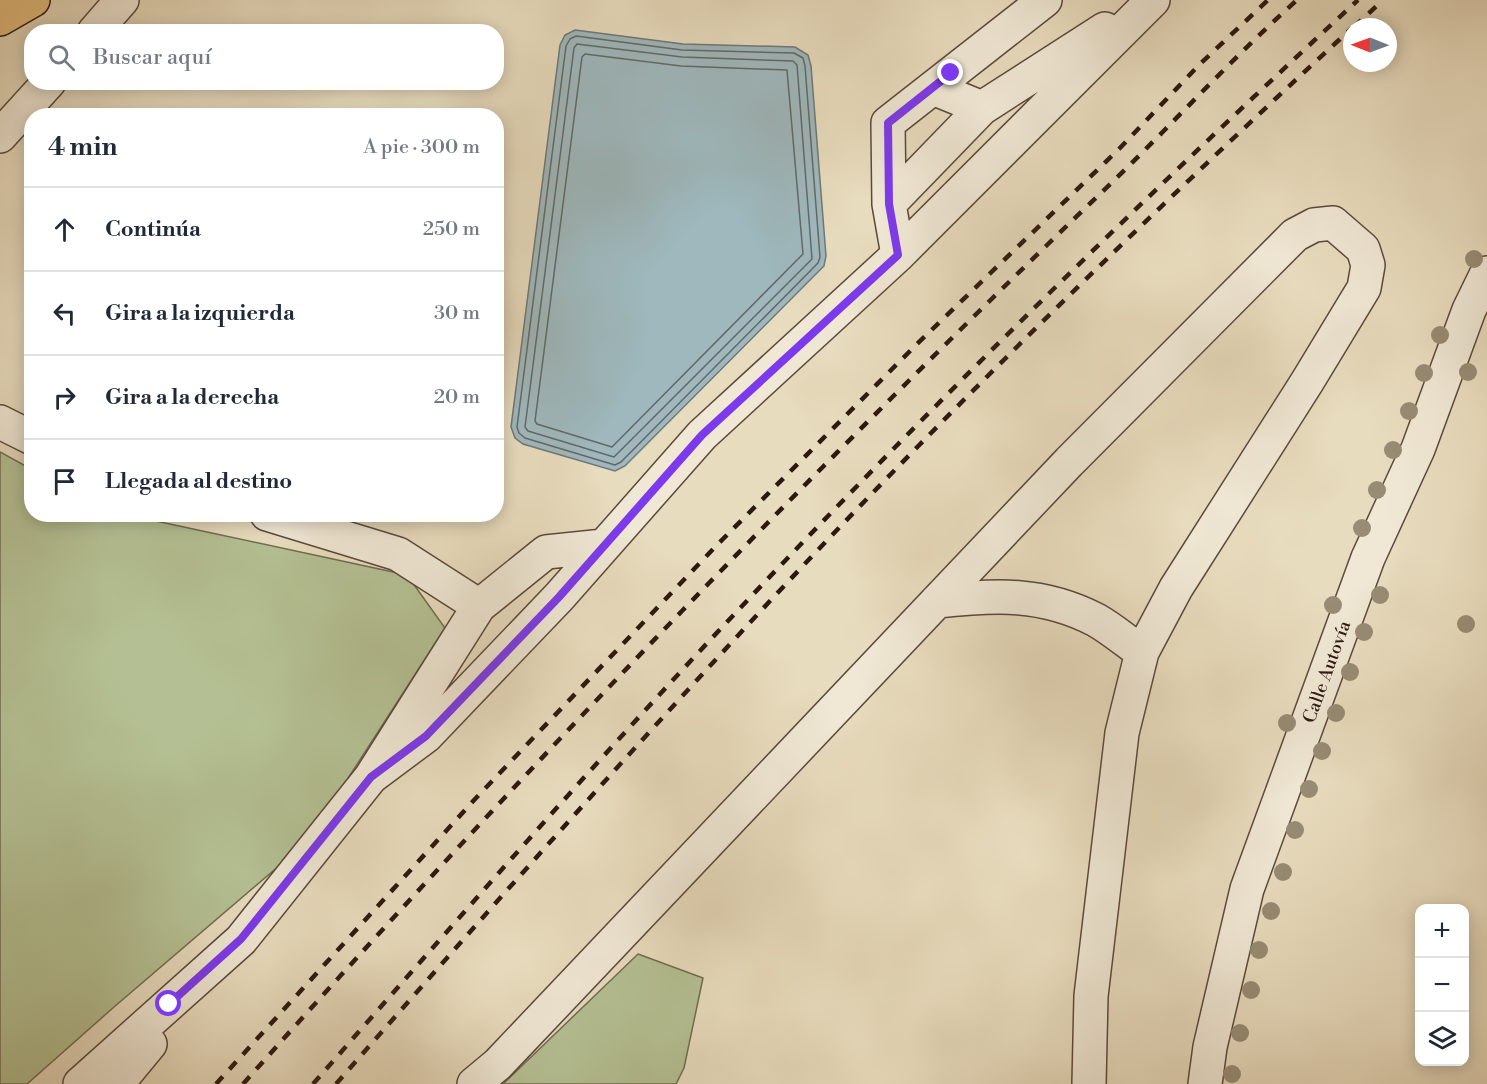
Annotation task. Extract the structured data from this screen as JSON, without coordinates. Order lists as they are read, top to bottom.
{
  "streets": {
    "street": ["Calle Autovía"]
  },
  "north": "left",
  "page": {
    "search": "Buscar aquí",
    "heading": ["4 min", "A pie · 300 m"],
    "list": [
      ["Continúa", "250 m"],
      ["Gira a la izquierda", "30 m"],
      ["Gira a la derecha", "20 m"],
      "Llegada al destino"
    ],
    "map_buttons": ["+", "−"]
  }
}
